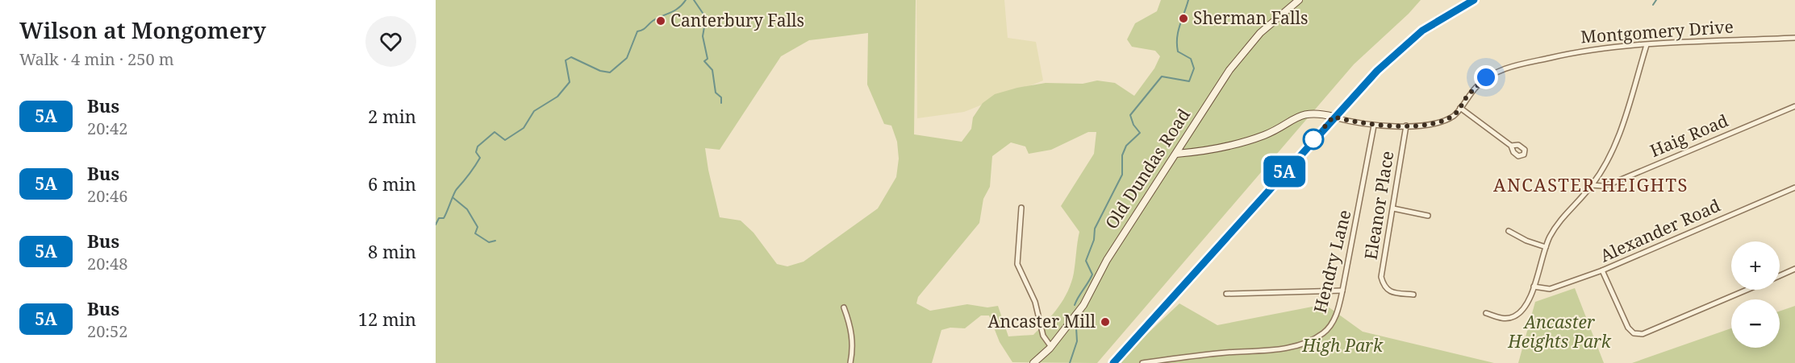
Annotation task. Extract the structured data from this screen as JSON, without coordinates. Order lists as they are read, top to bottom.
{
  "streets": {
    "street": [
      "Montgomery Drive",
      "Haig Road",
      "Old Dundas Road",
      "Eleanor Place",
      "Alexander Road",
      "Hendry Lane"
    ]
  },
  "crossings": [
    ["Montgomery Drive", "Old Dundas Road"],
    ["Montgomery Drive", "Eleanor Place"],
    ["Montgomery Drive", "Hendry Lane"]
  ],
  "districts": ["ANCASTER HEIGHTS"],
  "parks": ["Ancaster Heights Park", "High Park"],
  "places": ["Sherman Falls", "Canterbury Falls", "Ancaster Mill"],
  "lines": ["bus line 5A"],
  "page": {
    "heading": ["Wilson at Mongomery", "Walk · 4 min · 250 m"],
    "on_map": "5A",
    "list": [
      {
        "mark": "5A",
        "name": "Bus",
        "note": "20:42",
        "value": "2 min"
      },
      {
        "mark": "5A",
        "name": "Bus",
        "note": "20:46",
        "value": "6 min"
      },
      {
        "mark": "5A",
        "name": "Bus",
        "note": "20:48",
        "value": "8 min"
      },
      {
        "mark": "5A",
        "name": "Bus",
        "note": "20:52",
        "value": "12 min"
      }
    ],
    "map_buttons": ["+", "−"]
  }
}
